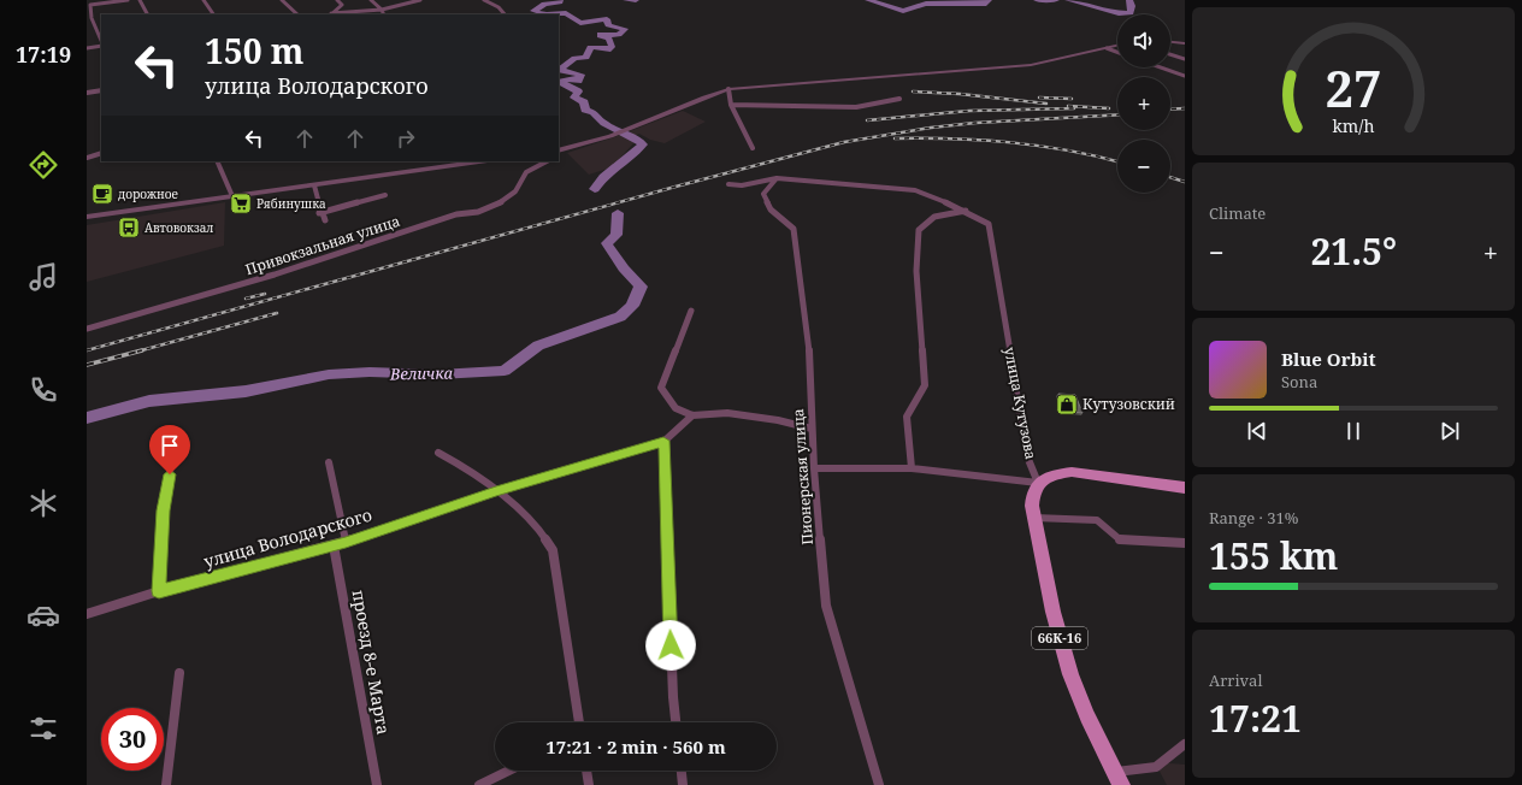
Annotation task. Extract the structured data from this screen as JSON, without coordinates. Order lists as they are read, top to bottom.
{
  "streets": {
    "main road": ["66К-16"],
    "street": [
      "Привокзальная улица",
      "улица Кутузова",
      "Пионерская улица",
      "улица Володарского",
      "проезд 8-е Марта"
    ]
  },
  "crossings": [
    ["улица Кутузова", "Пионерская улица"],
    ["улица Кутузова", "66К-16"],
    ["улица Володарского", "проезд 8-е Марта"]
  ],
  "water": ["Величка"],
  "places": {
    "cafe": ["дорожное"],
    "supermarket": ["Рябинушка"],
    "bus stop": ["Автовокзал"],
    "shop": ["Кутузовский"]
  },
  "page": {
    "tabs": "17:19",
    "map_buttons": ["+", "−"],
    "turn": ["150 m", "улица Володарского"],
    "tile": [
      "Climate",
      ["Range · 31%", "155 km"],
      ["Arrival", "17:21"]
    ],
    "heat": ["−", "21.5°", "+"],
    "song": ["Blue Orbit", "Sona"],
    "limit": "30",
    "trip": "17:21 · 2 min · 560 m",
    "gauge": ["27", "km/h"]
  }
}
